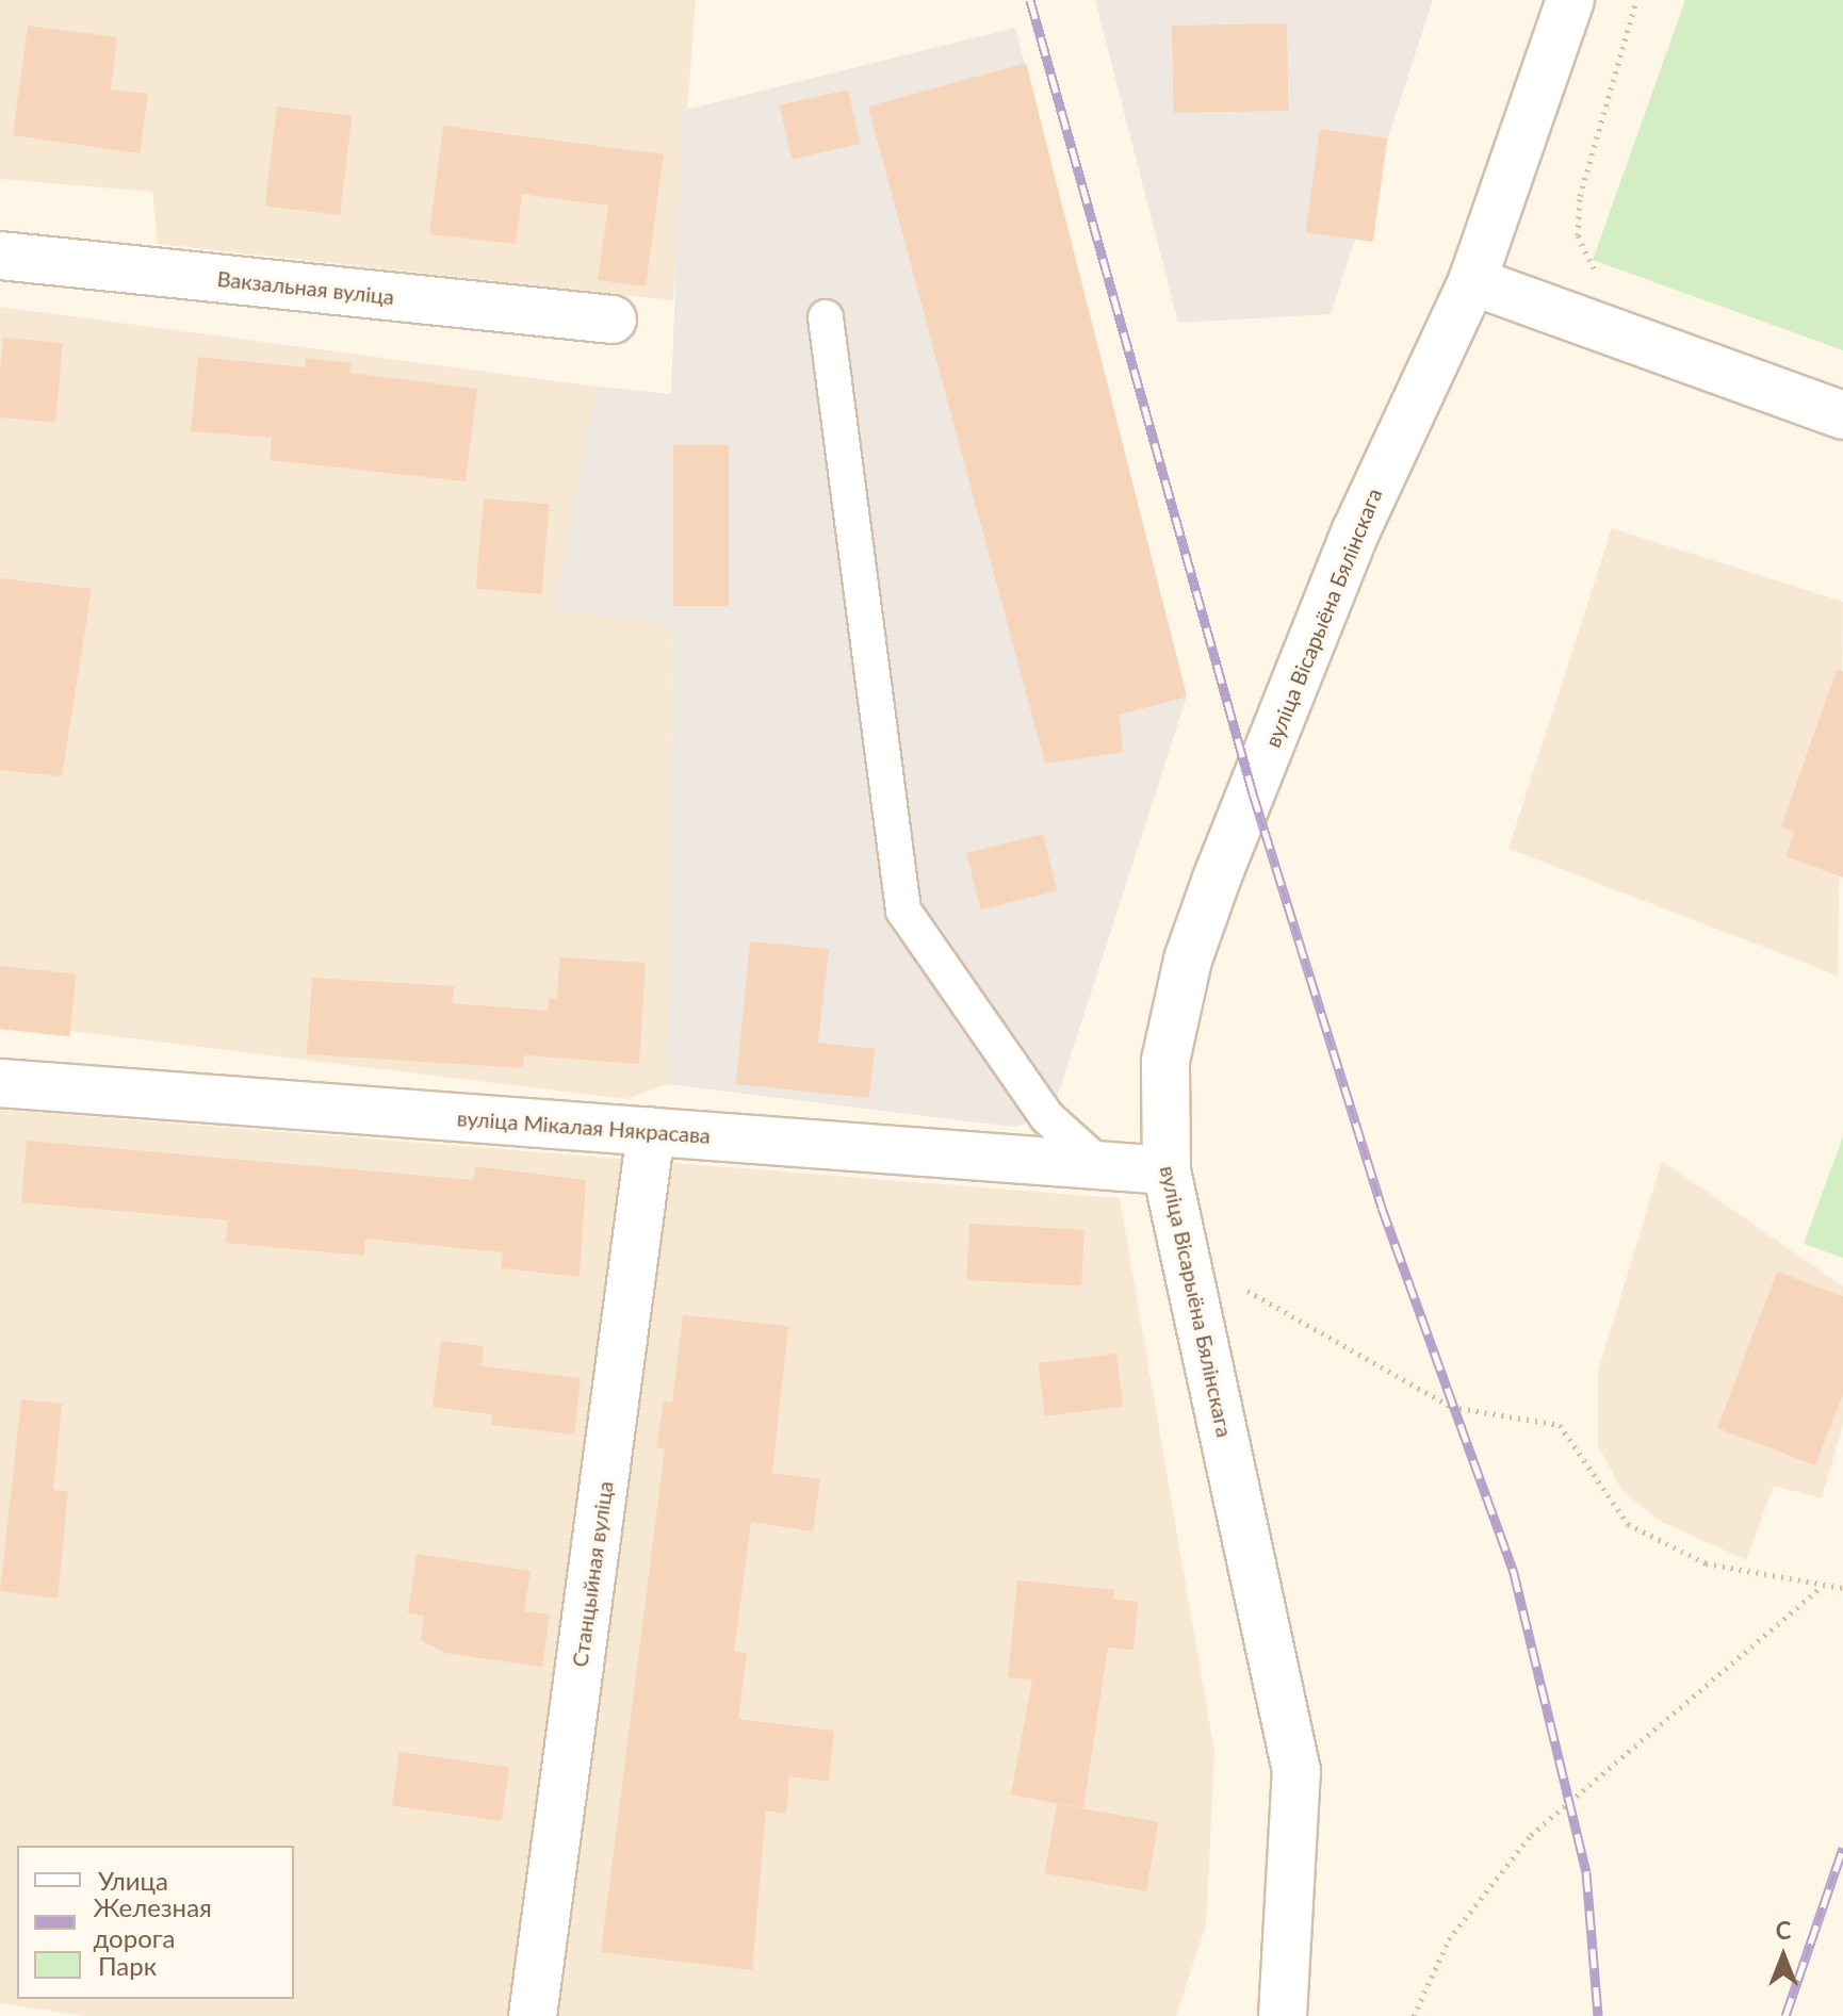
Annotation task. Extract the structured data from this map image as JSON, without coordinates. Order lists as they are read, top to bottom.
{
  "streets": {
    "street": [
      "Вакзальная вуліца",
      "вуліца Вісарыёна Бялінскага",
      "вуліца Мікалая Някрасава",
      "Станцыйная вуліца"
    ]
  },
  "crossings": [
    ["вуліца Вісарыёна Бялінскага", "вуліца Мікалая Някрасава"],
    ["вуліца Мікалая Някрасава", "Станцыйная вуліца"]
  ],
  "legend": ["Улица", "Железная дорога", "Парк"],
  "north": "top"
}
